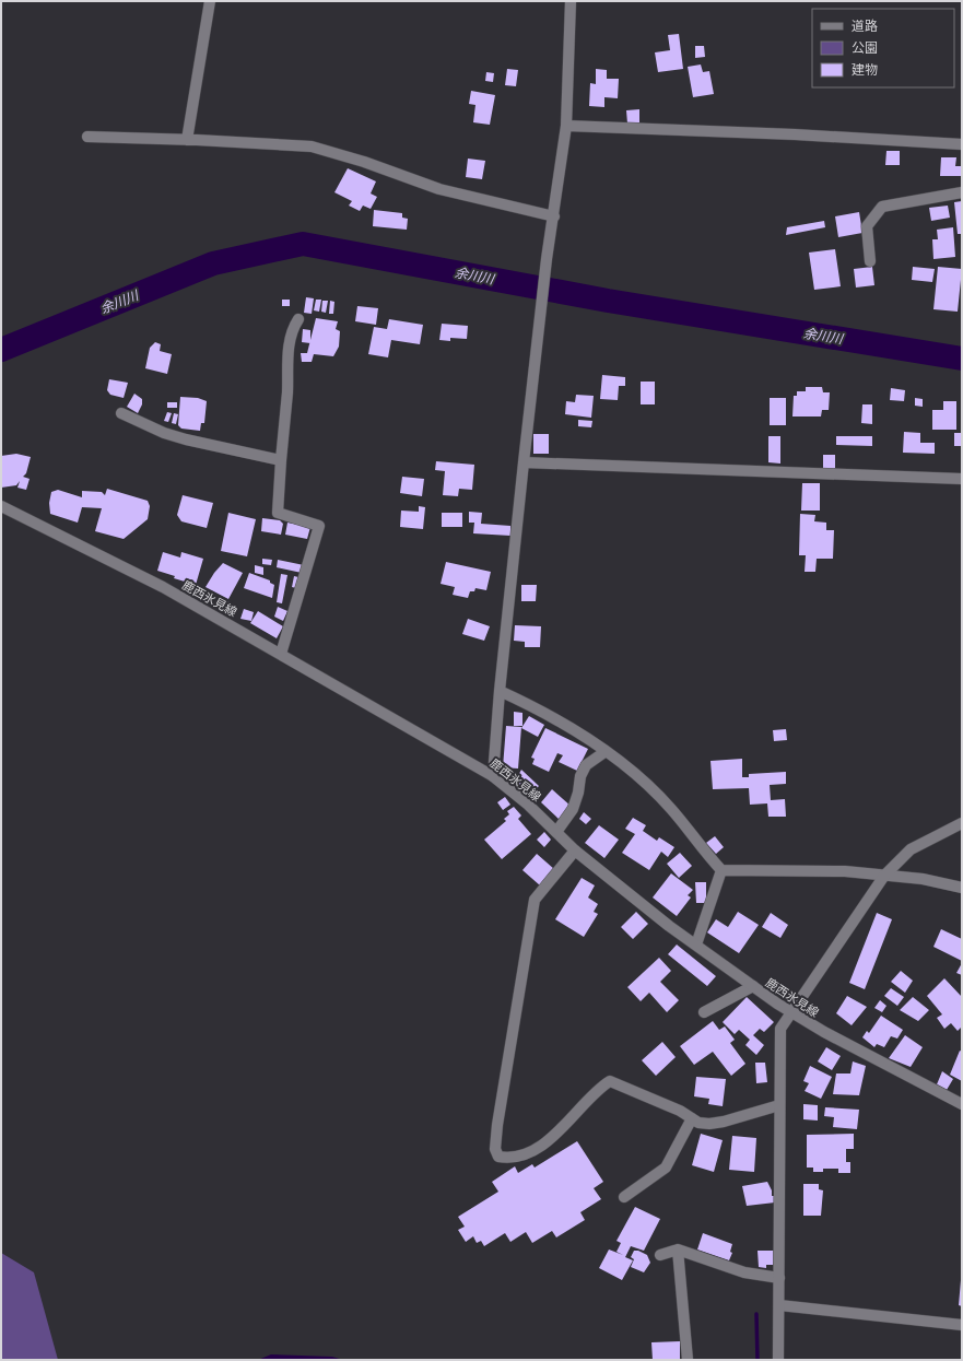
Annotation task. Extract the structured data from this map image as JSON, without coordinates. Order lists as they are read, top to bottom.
{
  "streets": {
    "street": ["鹿西氷見線"]
  },
  "water": ["余川川"],
  "legend": ["道路", "公園", "建物"]
}
